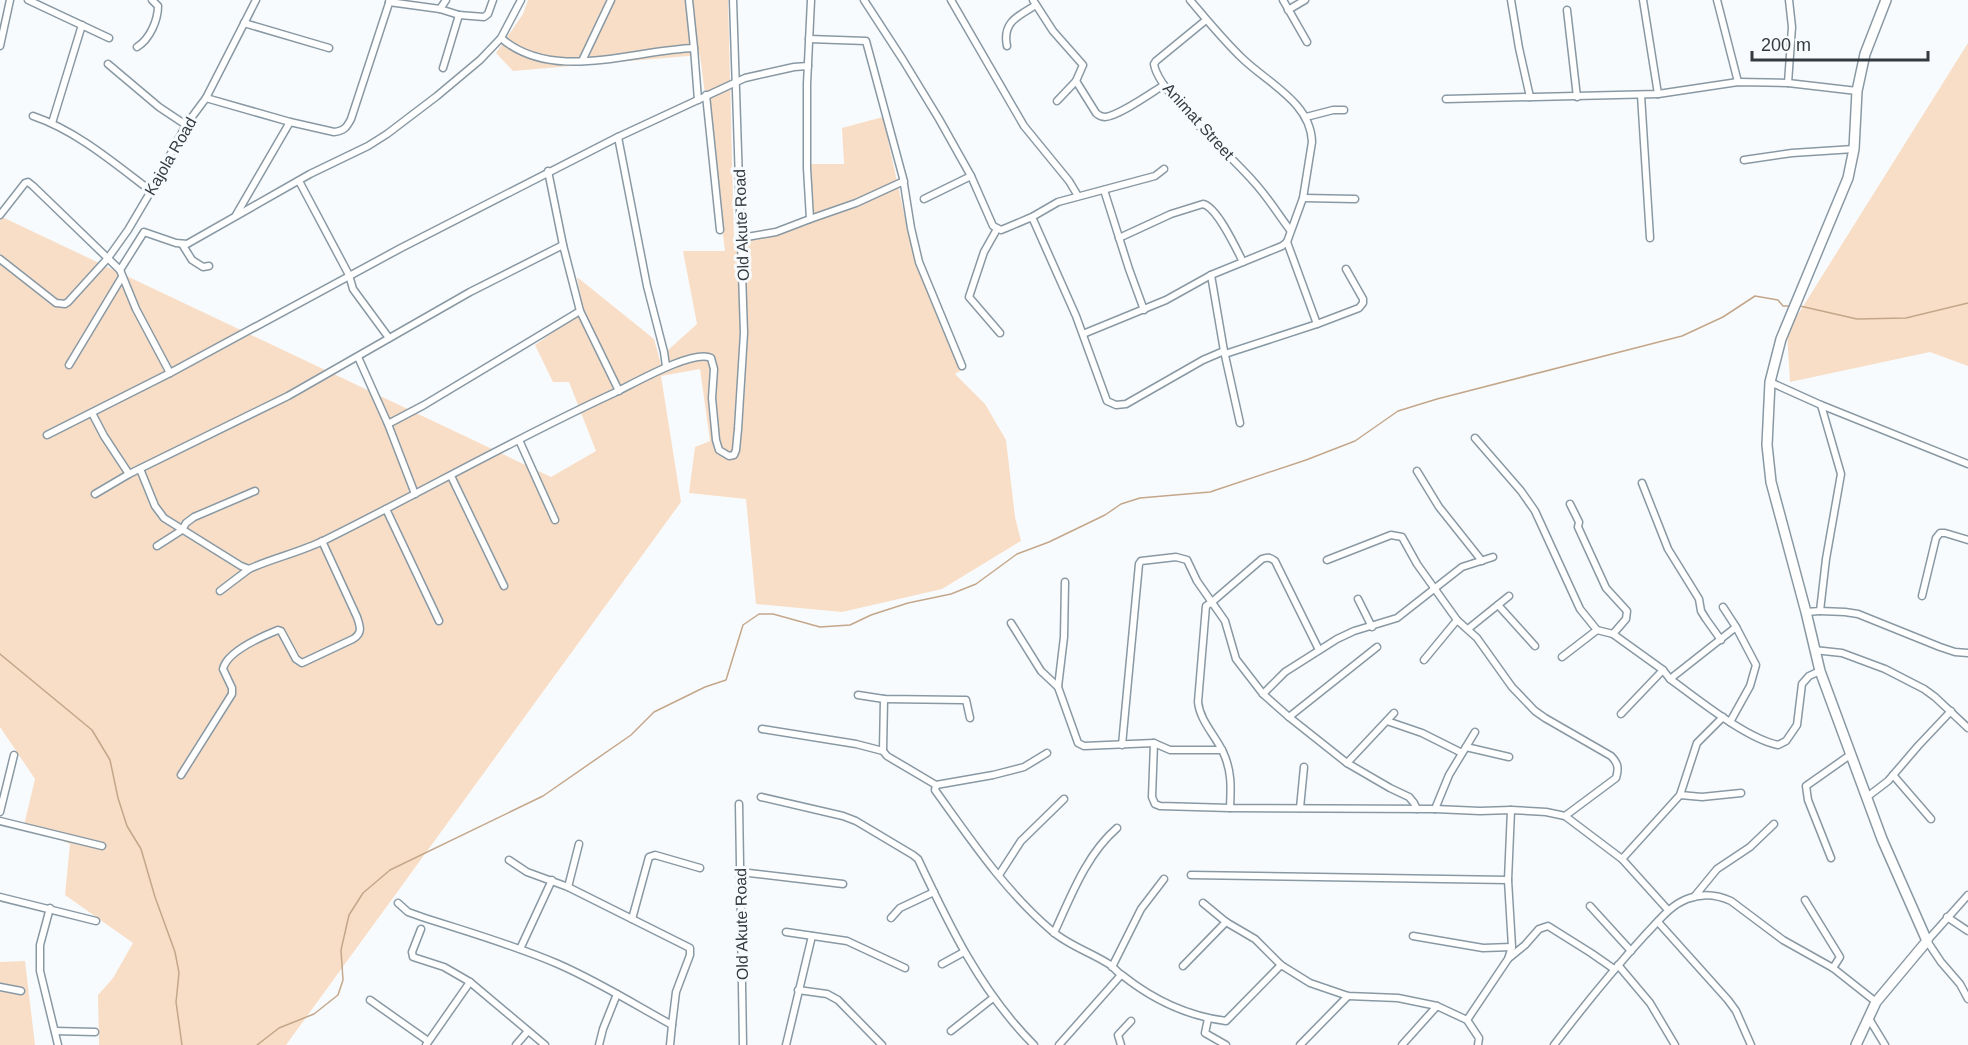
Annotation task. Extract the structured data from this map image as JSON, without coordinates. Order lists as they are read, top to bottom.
{
  "streets": {
    "street": ["Animat Street", "Kajola Road", "Old Akute Road"]
  },
  "scale_bar": "200 m"
}
